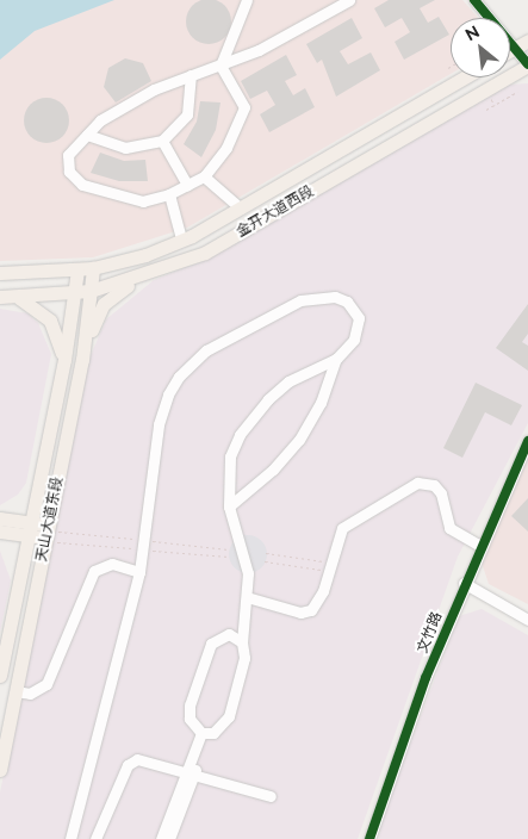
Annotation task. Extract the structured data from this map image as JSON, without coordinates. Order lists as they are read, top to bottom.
{
  "streets": {
    "main road": ["金开大道西段", "天山大道东段"],
    "street": ["文竹路"]
  },
  "crossings": [
    ["金开大道西段", "天山大道东段"]
  ],
  "north": "top left"
}
